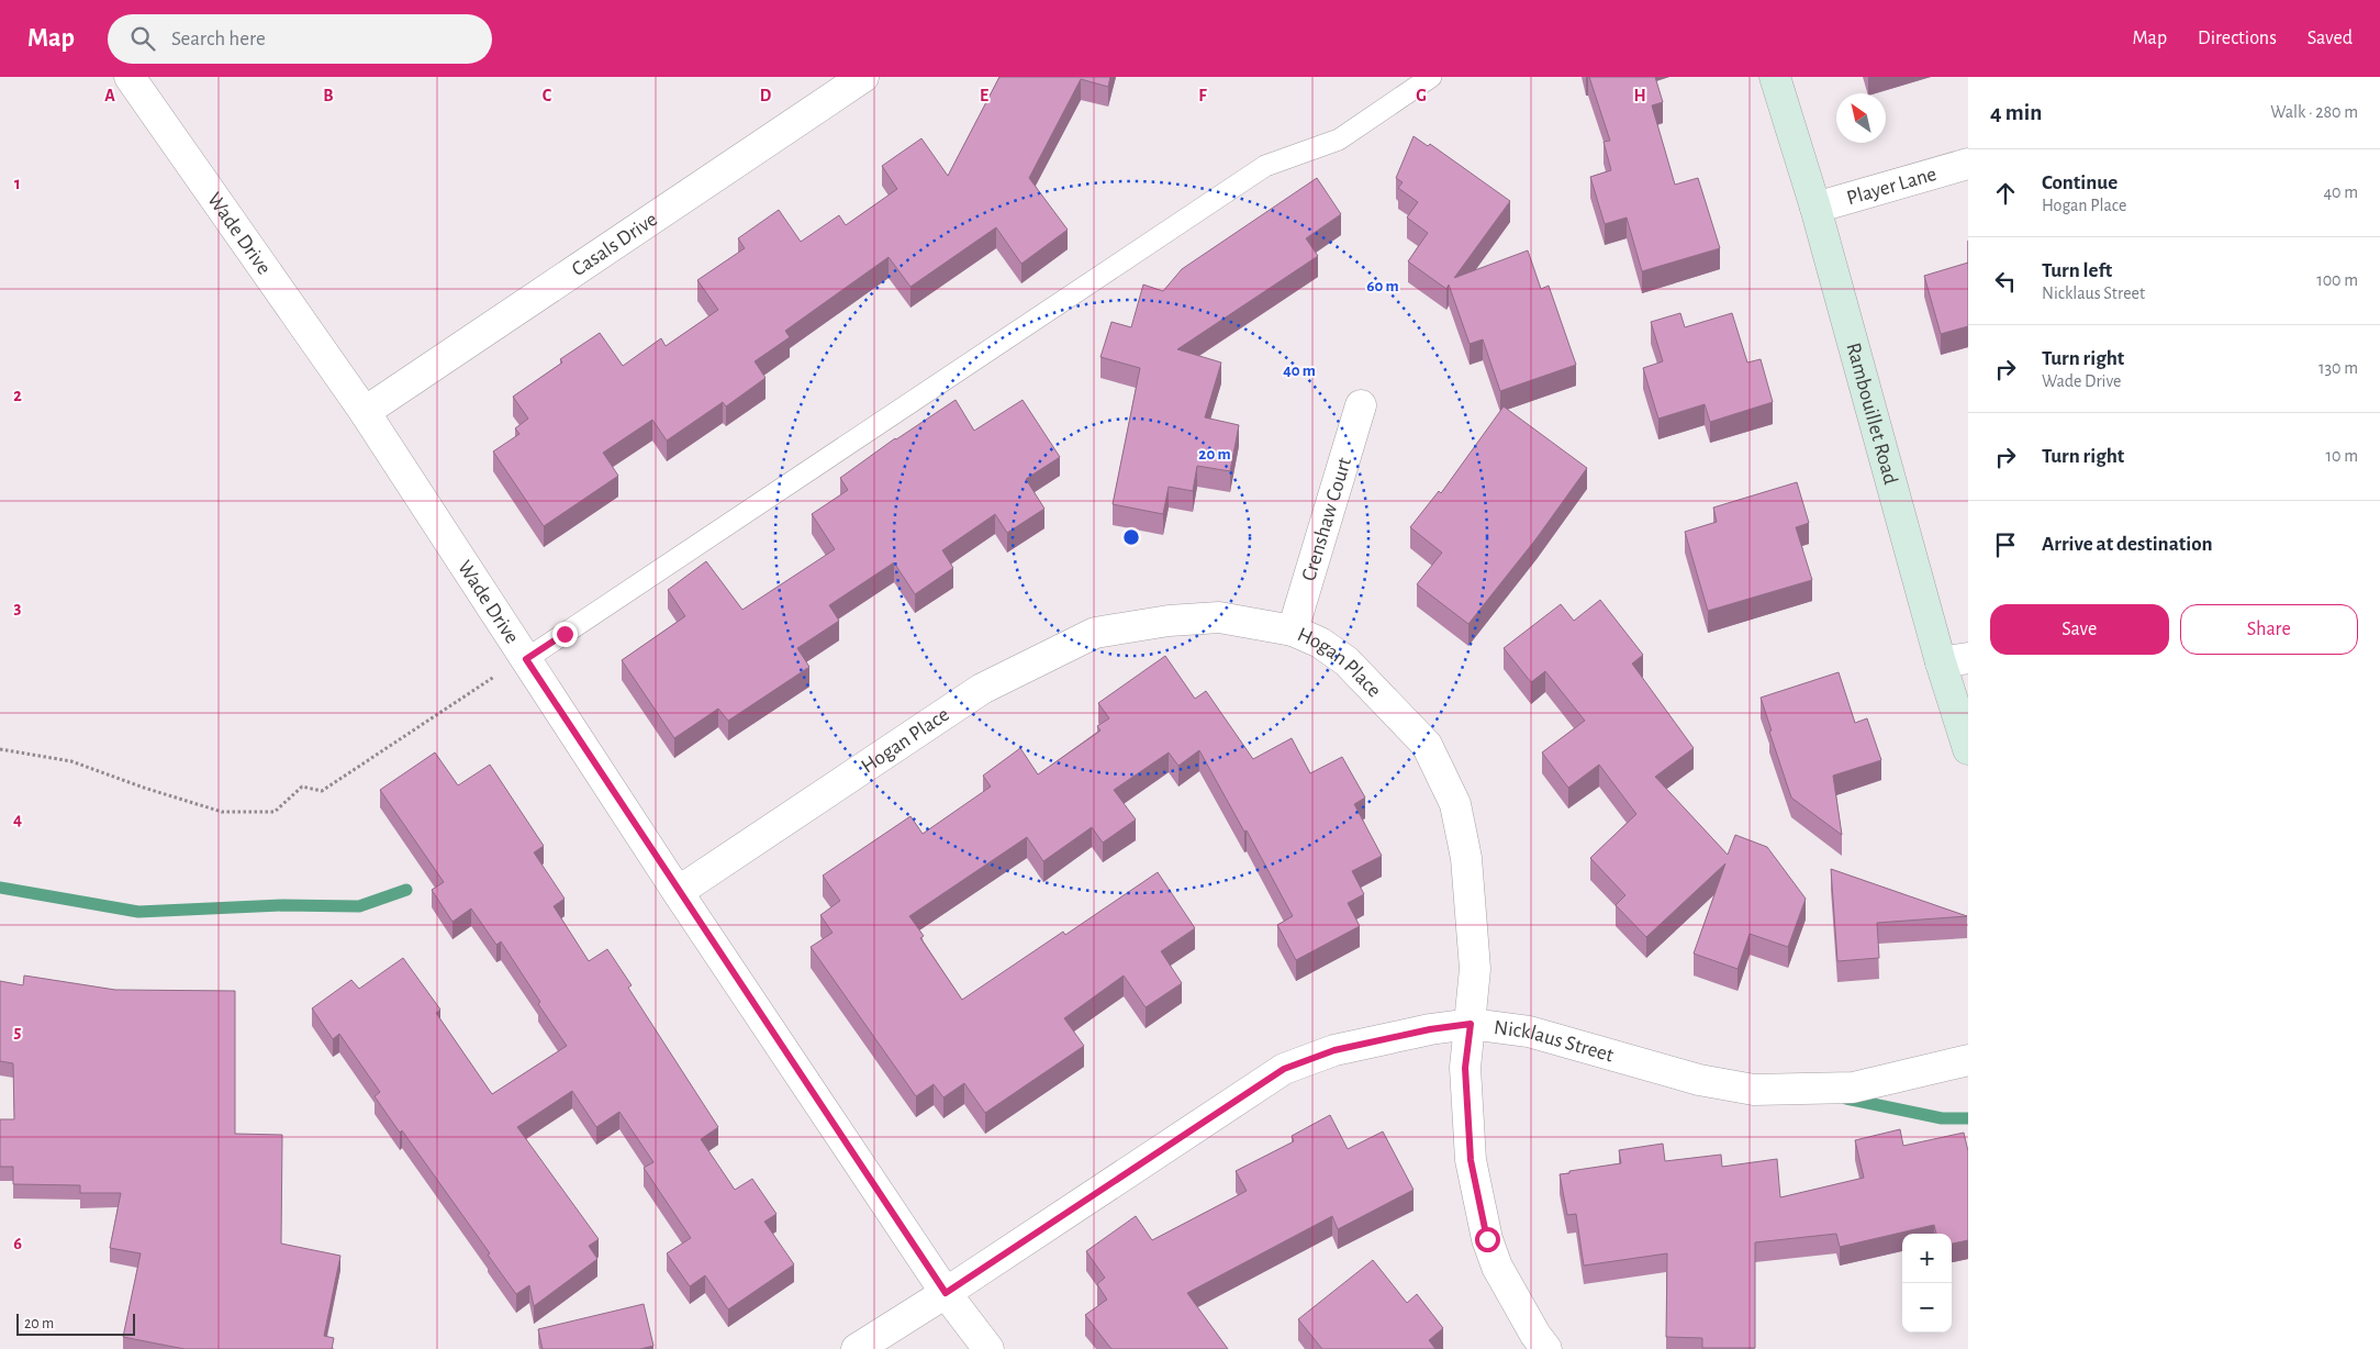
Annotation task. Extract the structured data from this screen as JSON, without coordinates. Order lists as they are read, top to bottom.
{
  "streets": {
    "street": [
      "Player Lane",
      "Wade Drive",
      "Casals Drive",
      "Rambouillet Road",
      "Crenshaw Court",
      "Hogan Place",
      "Nicklaus Street"
    ]
  },
  "crossings": [
    ["Player Lane", "Rambouillet Road"],
    ["Wade Drive", "Casals Drive"],
    ["Wade Drive", "Hogan Place"],
    ["Wade Drive", "Nicklaus Street"],
    ["Crenshaw Court", "Hogan Place"],
    ["Hogan Place", "Nicklaus Street"]
  ],
  "scale_bar": "20 m",
  "north": "top left",
  "page": {
    "header": "Map",
    "search": "Search here",
    "nav": ["Map", "Directions", "Saved"],
    "heading": ["4 min", "Walk · 280 m"],
    "list": [
      ["Continue", "Hogan Place", "40 m"],
      ["Turn left", "Nicklaus Street", "100 m"],
      ["Turn right", "Wade Drive", "130 m"],
      ["Turn right", "10 m"],
      "Arrive at destination"
    ],
    "buttons": ["Save", "Share"],
    "map_buttons": ["+", "−"],
    "scale": "20 m"
  },
  "grid": {
    "columns": [
      "A",
      "B",
      "C",
      "D",
      "E",
      "F",
      "G",
      "H"
    ],
    "rows": [
      "1",
      "2",
      "3",
      "4",
      "5",
      "6"
    ]
  },
  "rings": ["60 m", "40 m", "20 m"]
}
